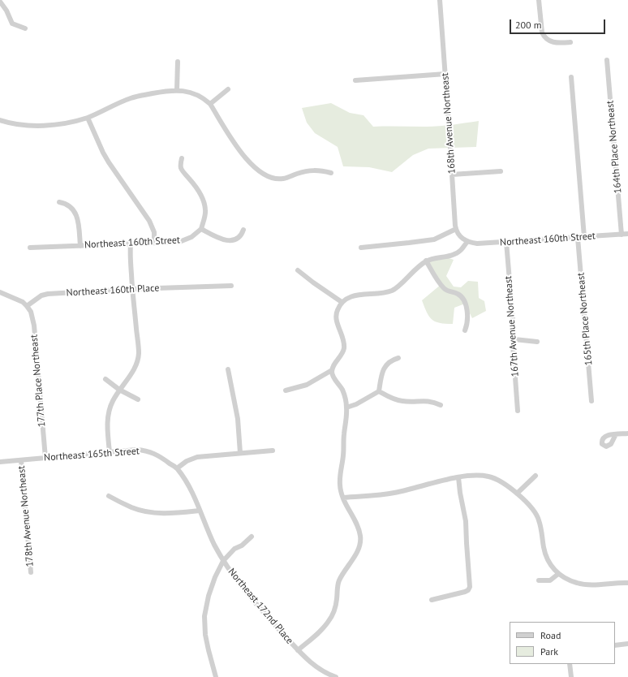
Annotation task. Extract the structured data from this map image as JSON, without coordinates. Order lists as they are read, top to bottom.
{
  "streets": {
    "street": [
      "168th Avenue Northeast",
      "164th Place Northeast",
      "Northeast 160th Street",
      "Northeast 160th Place",
      "165th Place Northeast",
      "167th Avenue Northeast",
      "177th Place Northeast",
      "Northeast 165th Street",
      "178th Avenue Northeast",
      "Northeast 172nd Place"
    ]
  },
  "crossings": [
    ["164th Place Northeast", "Northeast 160th Street"],
    ["Northeast 160th Street", "165th Place Northeast"],
    ["Northeast 160th Street", "167th Avenue Northeast"],
    ["Northeast 160th Place", "177th Place Northeast"],
    ["177th Place Northeast", "Northeast 165th Street"],
    ["Northeast 165th Street", "178th Avenue Northeast"],
    ["Northeast 165th Street", "Northeast 172nd Place"]
  ],
  "legend": ["Road", "Park"],
  "scale_bar": "200 m"
}
